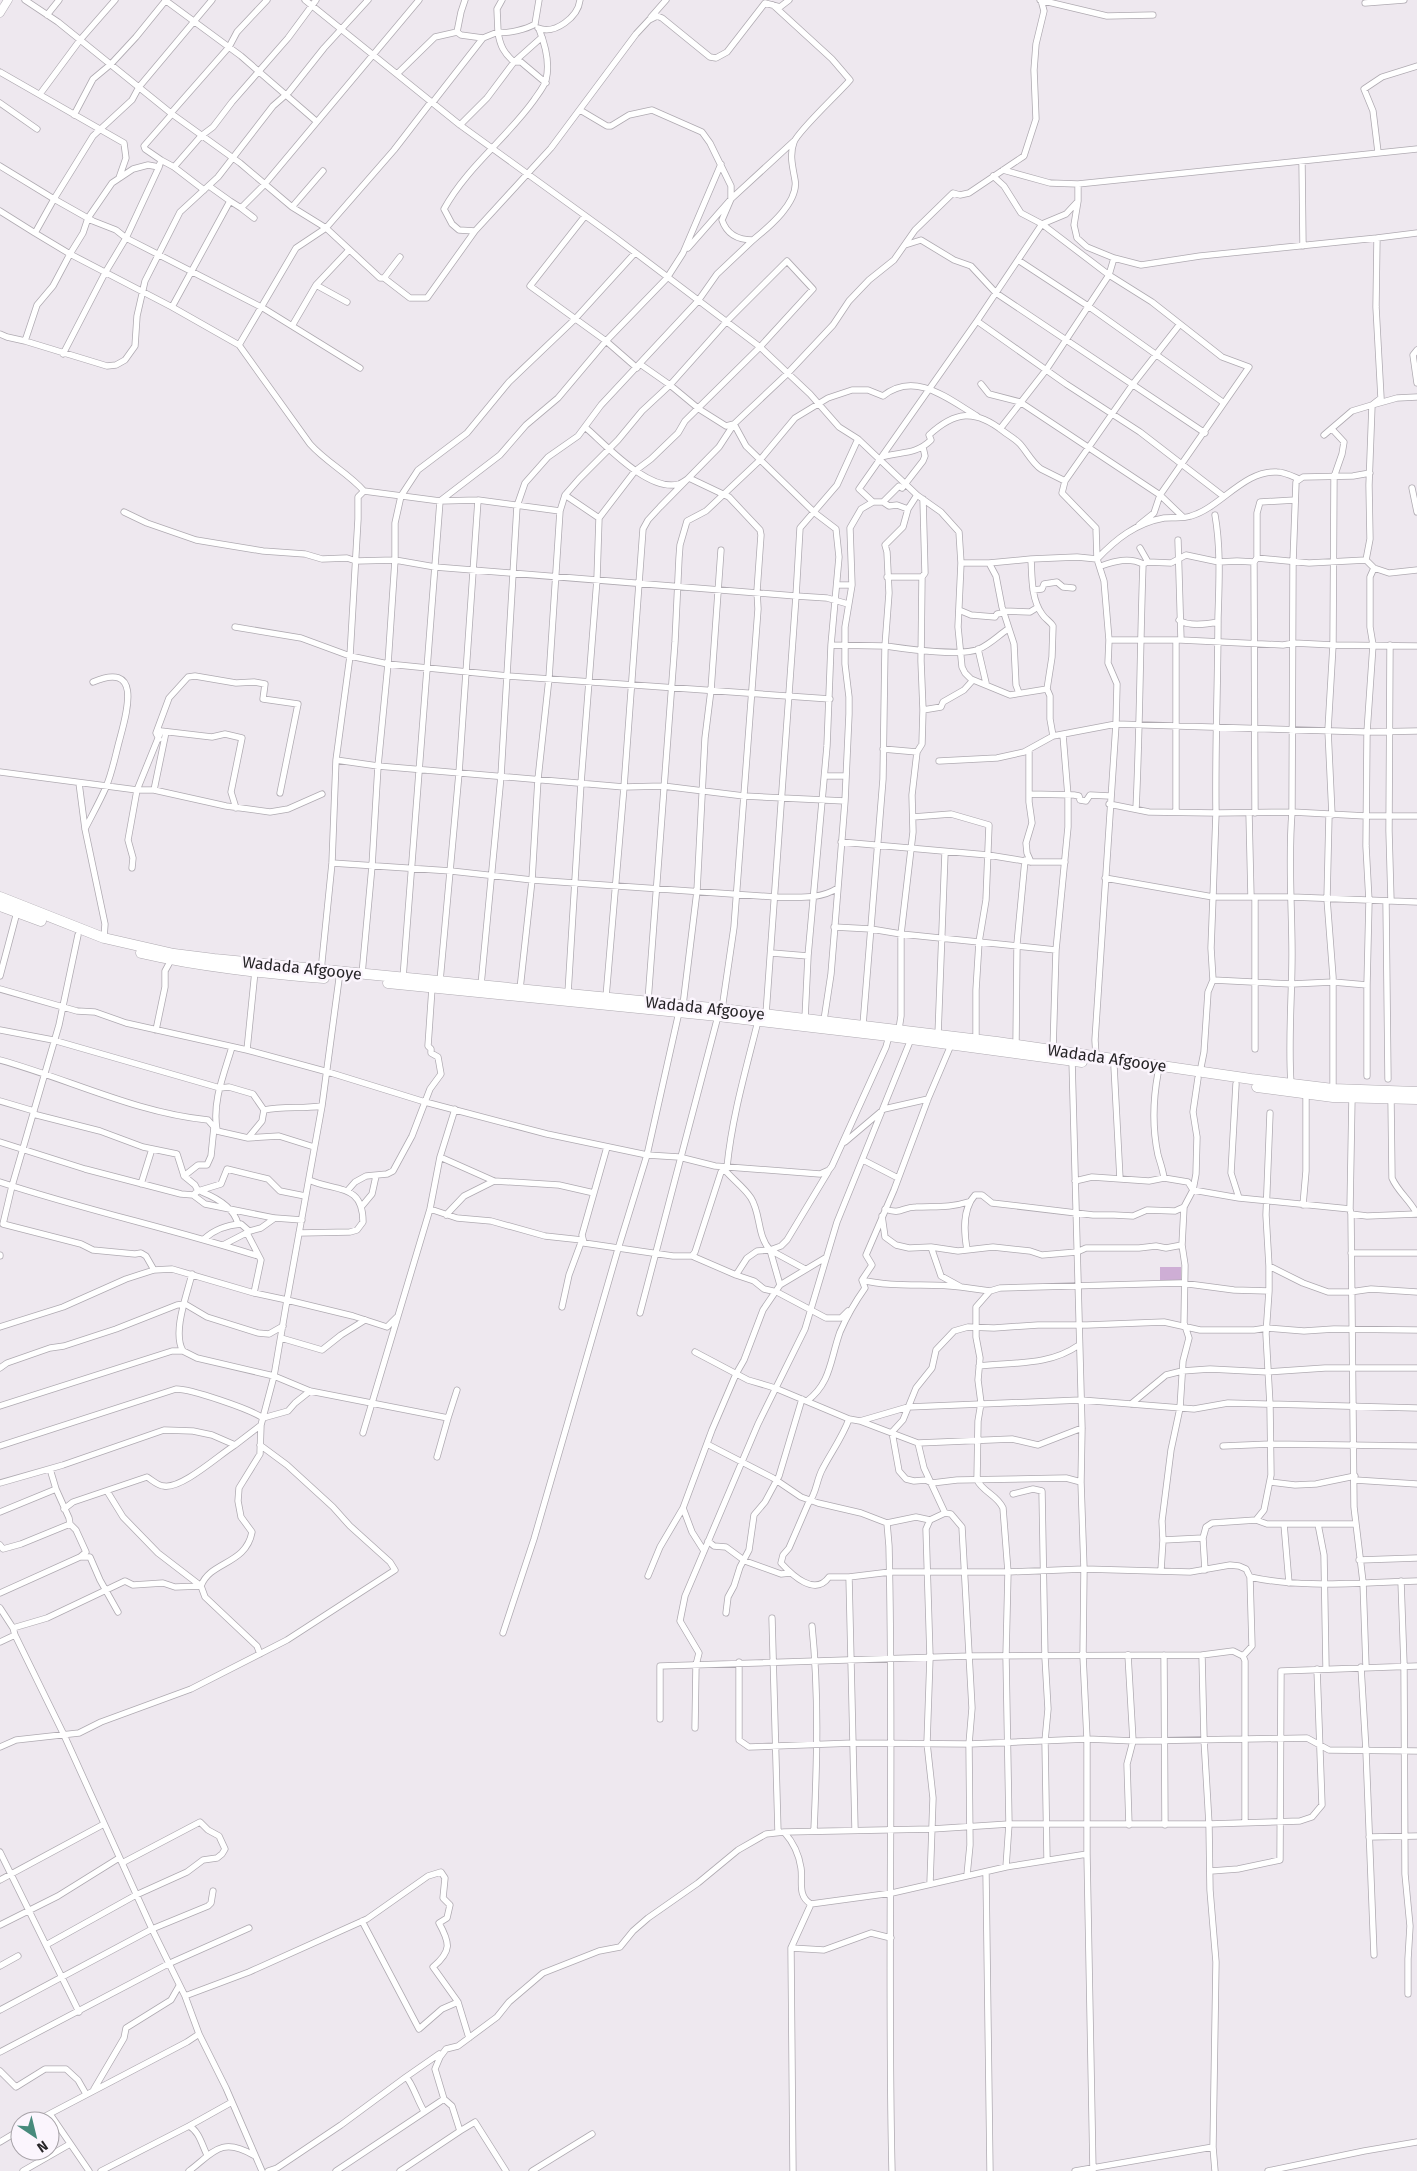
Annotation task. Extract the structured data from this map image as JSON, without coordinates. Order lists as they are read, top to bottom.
{
  "streets": {
    "highway": ["Wadada Afgooye"]
  },
  "north": "bottom right"
}
